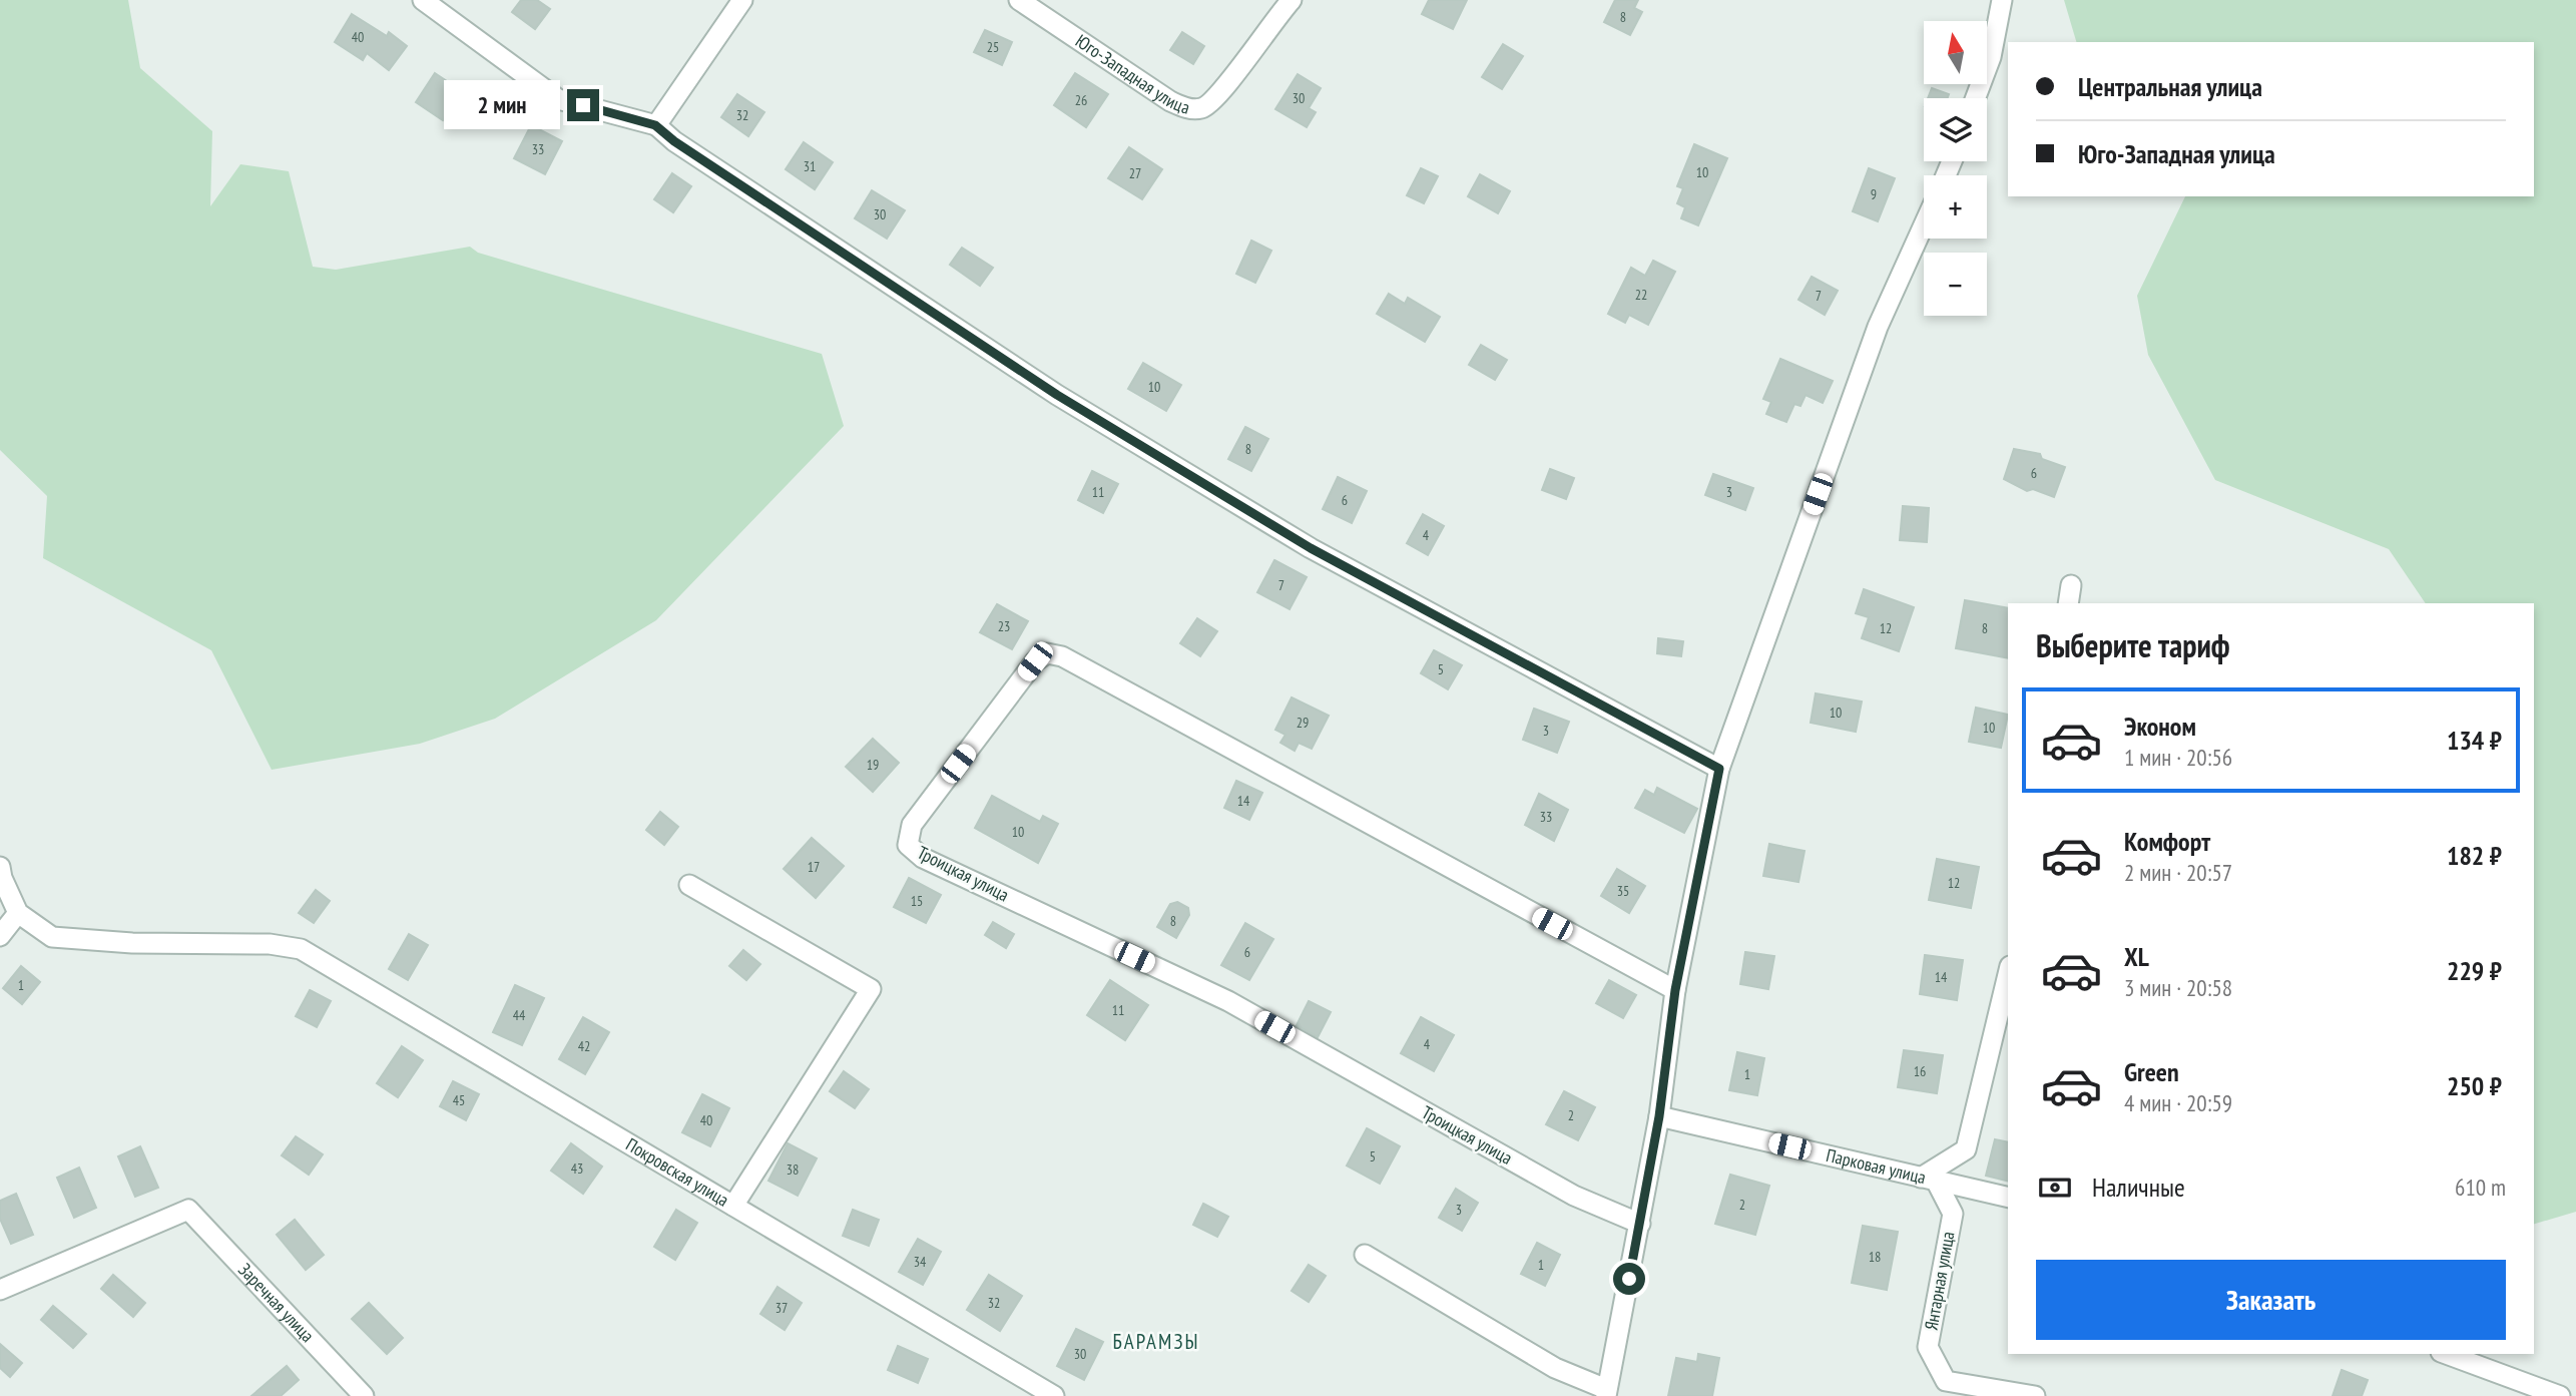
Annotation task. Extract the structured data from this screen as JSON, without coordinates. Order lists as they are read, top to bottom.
{
  "streets": {
    "street": [
      "Юго-Западная улица",
      "Троицкая улица",
      "Парковая улица",
      "Покровская улица",
      "Янтарная улица",
      "Заречная улица"
    ]
  },
  "crossings": [
    ["Парковая улица", "Янтарная улица"]
  ],
  "districts": ["БАРАМЗЫ"],
  "house_numbers": [
    "8",
    "40",
    "25",
    "30",
    "26",
    "32",
    "33",
    "31",
    "10",
    "27",
    "9",
    "30",
    "22",
    "7",
    "10",
    "8",
    "6",
    "11",
    "3",
    "6",
    "4",
    "7",
    "23",
    "12",
    "8",
    "5",
    "10",
    "29",
    "10",
    "3",
    "19",
    "14",
    "33",
    "10",
    "17",
    "12",
    "35",
    "15",
    "8",
    "6",
    "14",
    "1",
    "11",
    "44",
    "4",
    "42",
    "16",
    "1",
    "45",
    "2",
    "40",
    "5",
    "43",
    "38",
    "2",
    "3",
    "18",
    "34",
    "1",
    "32",
    "37",
    "30"
  ],
  "north": "top",
  "page": {
    "map_buttons": ["+", "−"],
    "banner": ["Центральная улица", "Юго-Западная улица"],
    "bubble": "2 мин",
    "heading": "Выберите тариф",
    "list": [
      {
        "name": "Эконом",
        "note": "1 мин · 20:56",
        "value": "134 ₽"
      },
      {
        "name": "Комфорт",
        "note": "2 мин · 20:57",
        "value": "182 ₽"
      },
      {
        "name": "XL",
        "note": "3 мин · 20:58",
        "value": "229 ₽"
      },
      {
        "name": "Green",
        "note": "4 мин · 20:59",
        "value": "250 ₽"
      }
    ],
    "pay": ["Наличные", "610 m"],
    "buttons": "Заказать"
  }
}
